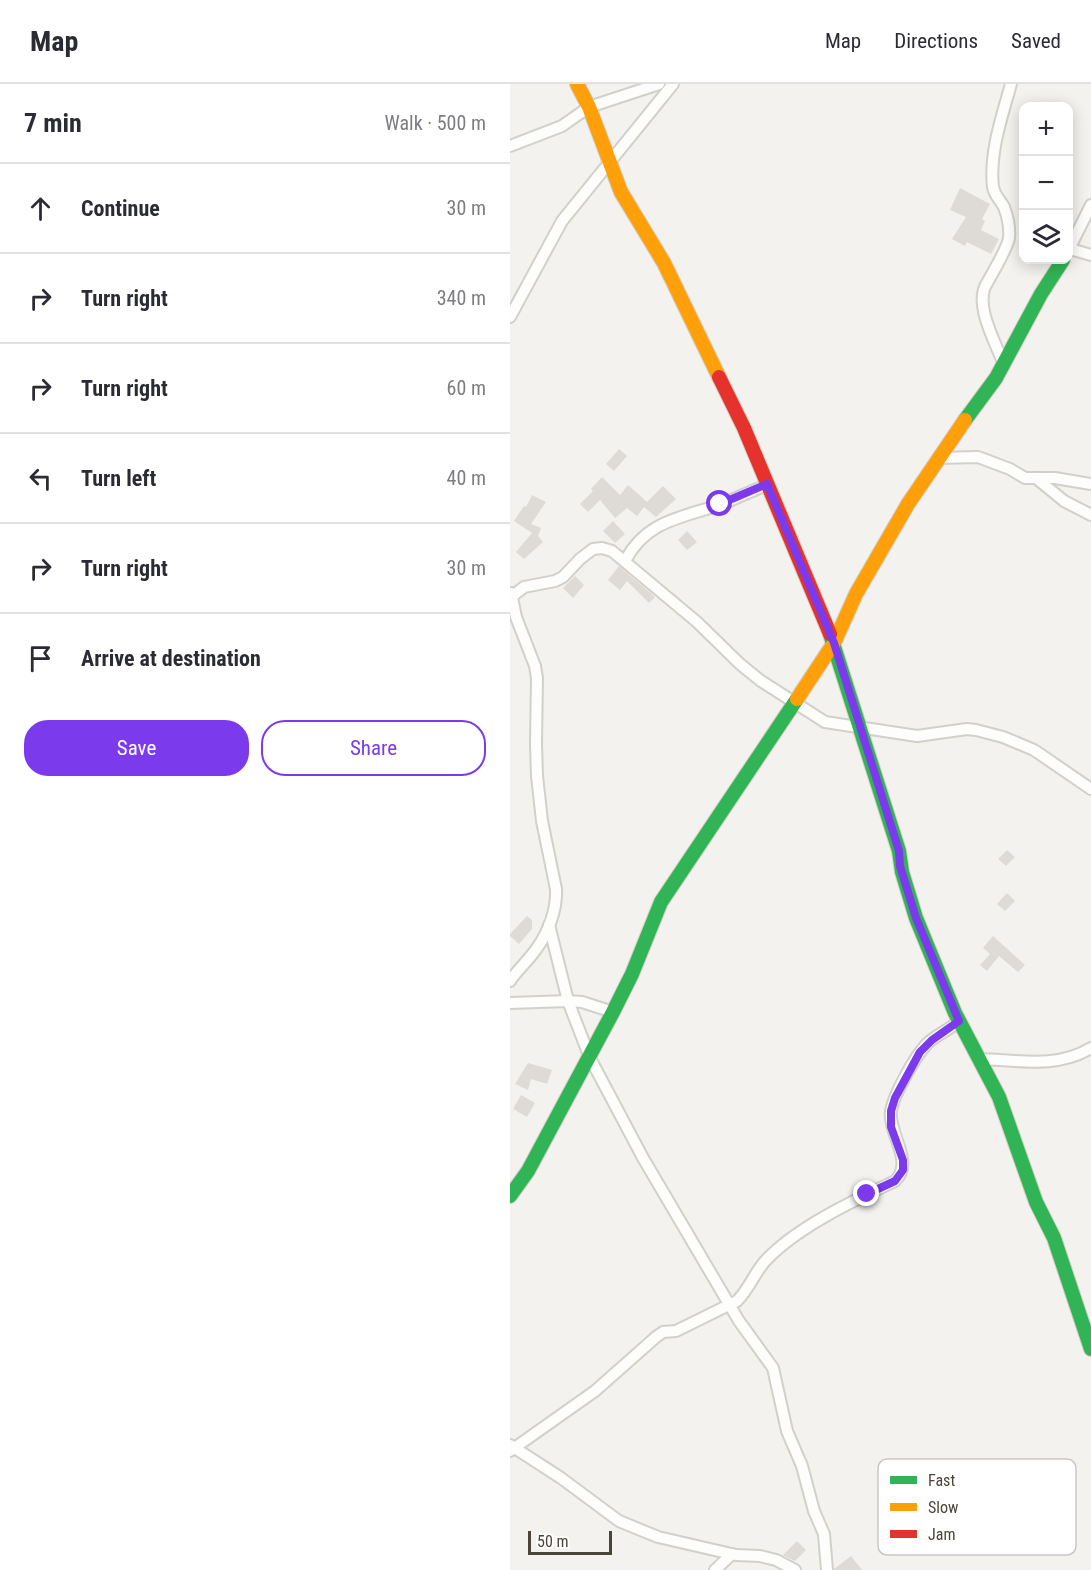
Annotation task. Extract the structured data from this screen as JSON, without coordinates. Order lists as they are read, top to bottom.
{
  "legend": ["Fast", "Slow", "Jam"],
  "scale_bar": "50 m",
  "page": {
    "header": "Map",
    "nav": ["Map", "Directions", "Saved"],
    "heading": ["7 min", "Walk · 500 m"],
    "map_buttons": ["+", "−"],
    "list": [
      ["Continue", "30 m"],
      ["Turn right", "340 m"],
      ["Turn right", "60 m"],
      ["Turn left", "40 m"],
      ["Turn right", "30 m"],
      "Arrive at destination"
    ],
    "buttons": ["Save", "Share"],
    "scale": "50 m"
  }
}
